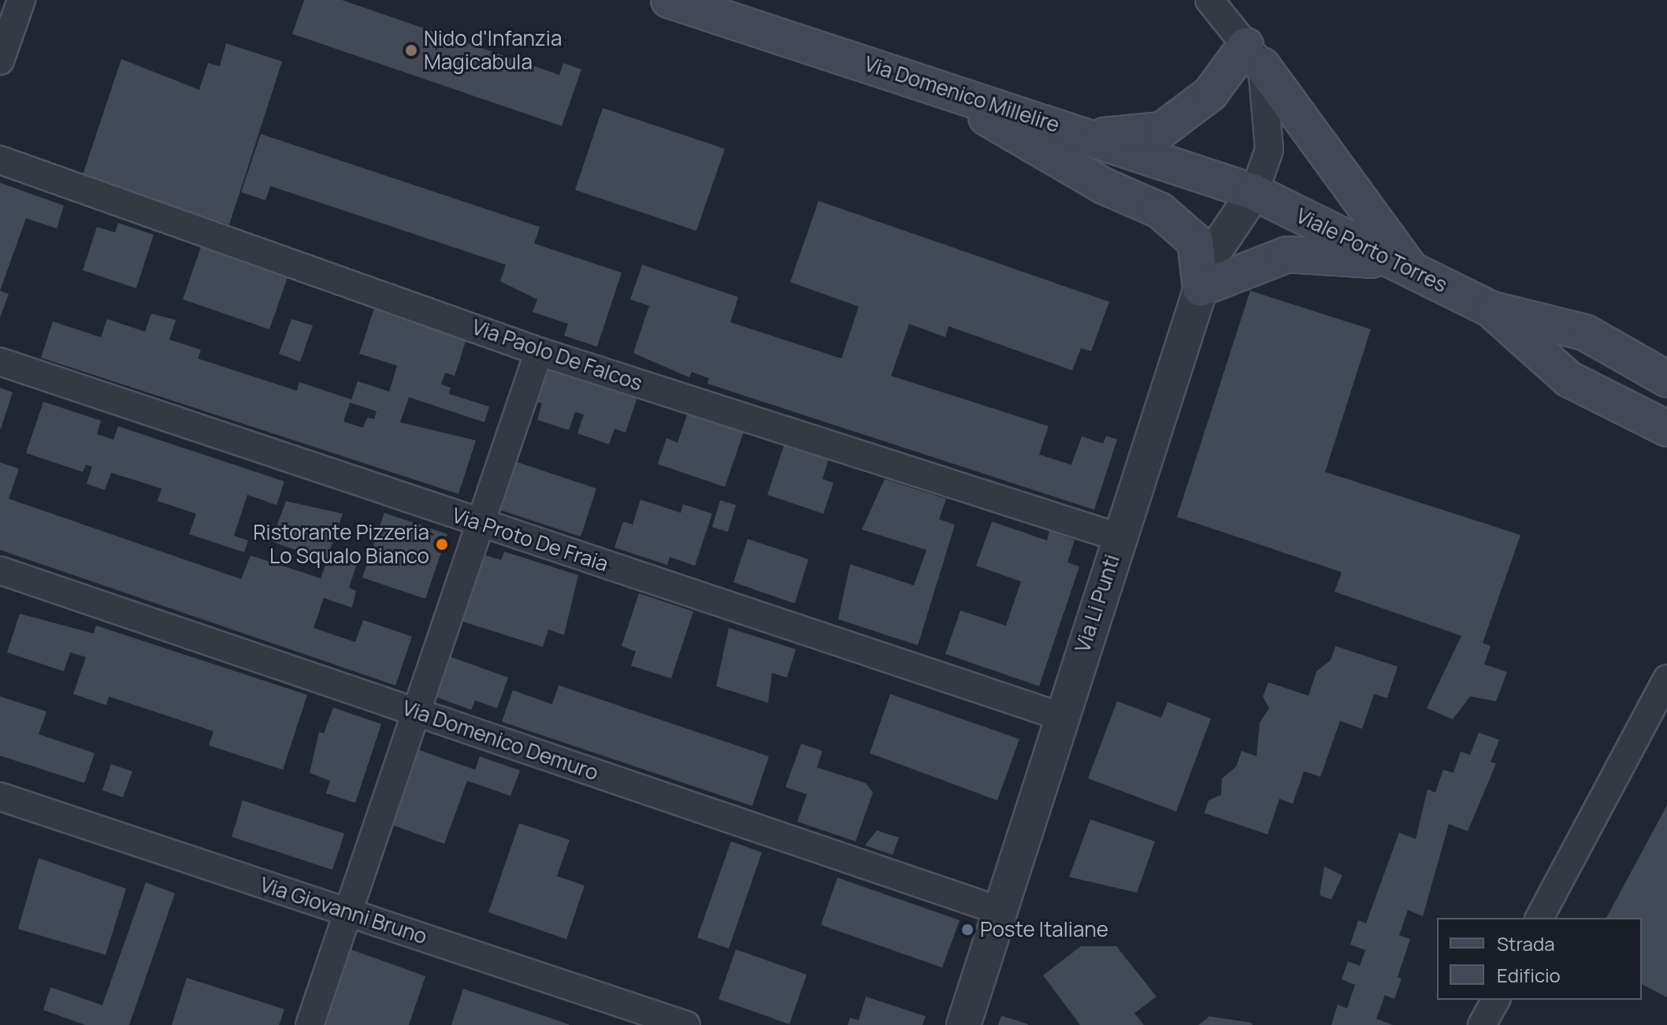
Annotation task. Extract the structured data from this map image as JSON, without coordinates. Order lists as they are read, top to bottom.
{
  "streets": {
    "main road": ["Via Domenico Millelire", "Viale Porto Torres"],
    "street": [
      "Via Paolo De Falcos",
      "Via Proto De Fraia",
      "Via Li Punti",
      "Via Domenico Demuro",
      "Via Giovanni Bruno"
    ]
  },
  "crossings": [
    ["Via Domenico Millelire", "Viale Porto Torres"],
    ["Via Domenico Millelire", "Via Li Punti"],
    ["Viale Porto Torres", "Via Li Punti"],
    ["Via Paolo De Falcos", "Via Li Punti"],
    ["Via Proto De Fraia", "Via Li Punti"],
    ["Via Li Punti", "Via Domenico Demuro"]
  ],
  "places": ["Nido d'Infanzia Magicabula", "Ristorante Pizzeria Lo Squalo Bianco", "Poste Italiane"],
  "legend": ["Strada", "Edificio"]
}
